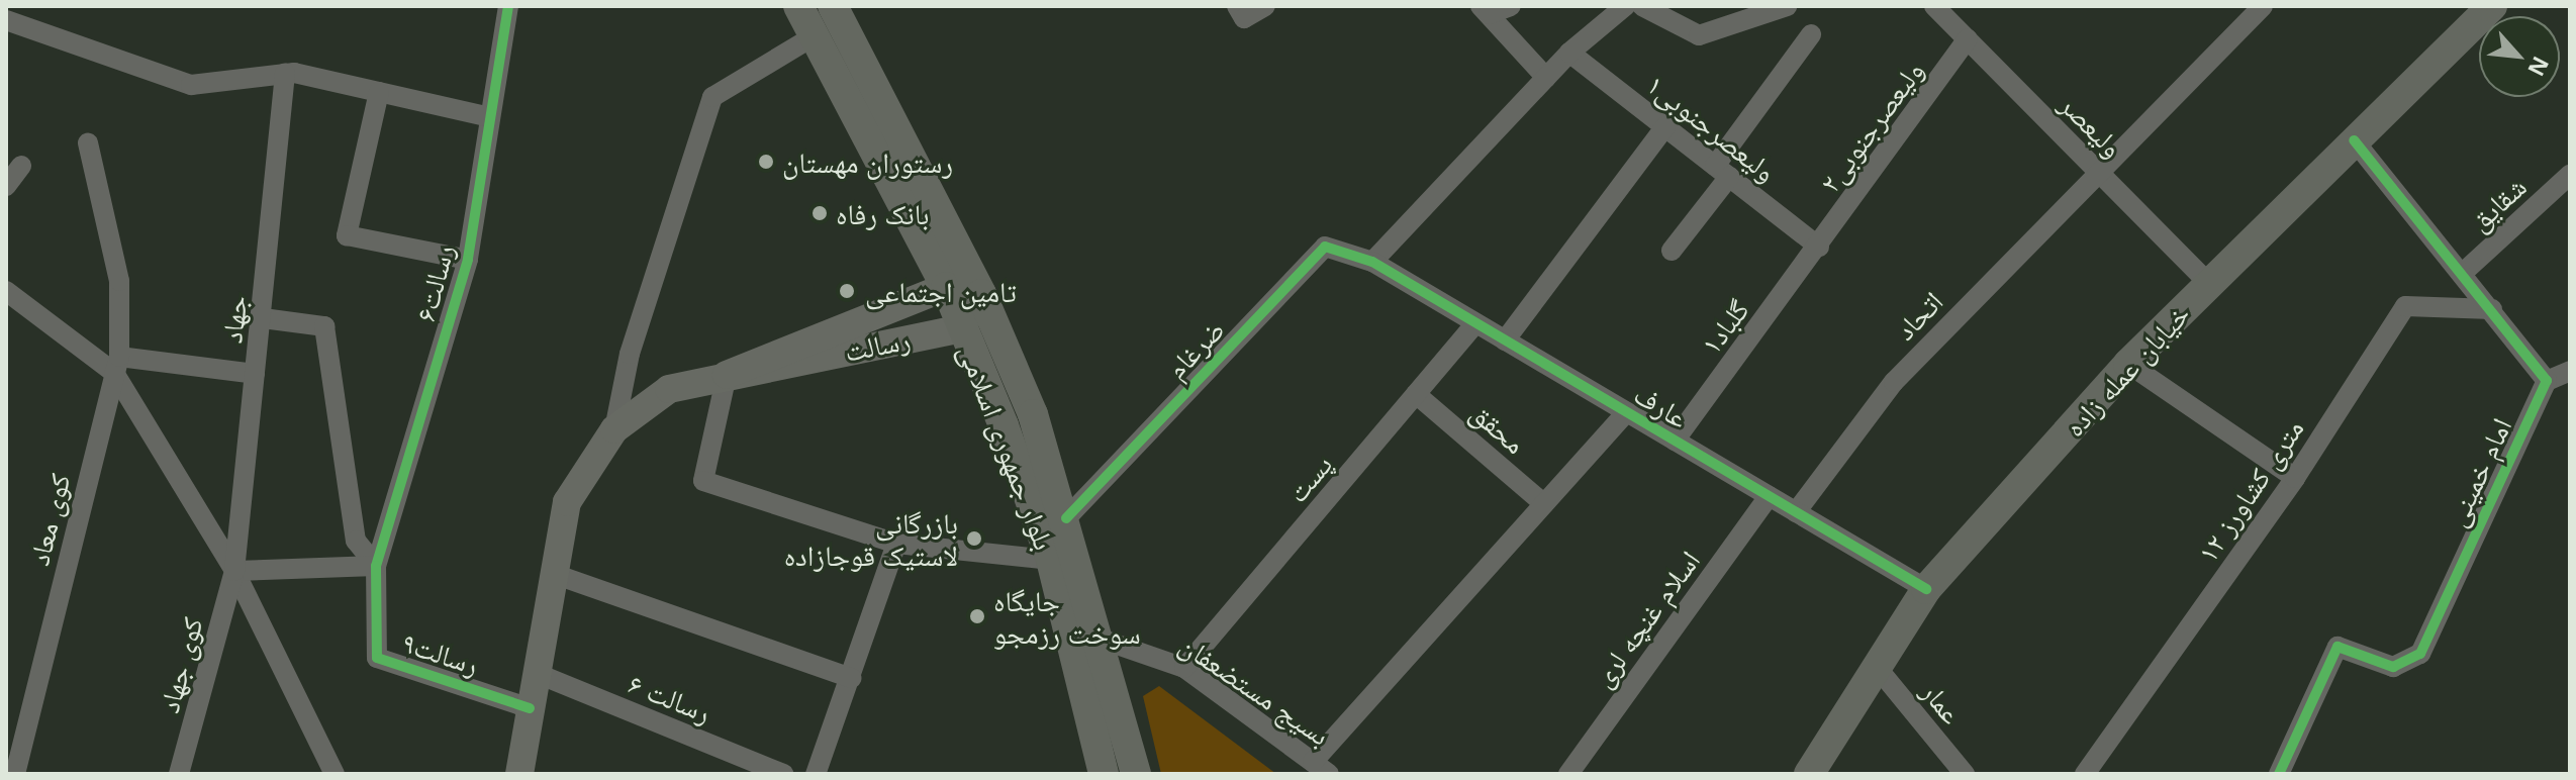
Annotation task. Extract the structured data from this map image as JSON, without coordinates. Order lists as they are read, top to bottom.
{
  "streets": {
    "main road": ["رسالت", "خیابان عمله زاده", "بلوار جمهوری اسلامی"],
    "street": [
      "ولیعصر",
      "ولیعصرجنوبی۲",
      "ولیعصرجنوبی۱",
      "شقایق",
      "رسالت۶",
      "اتحاد",
      "جهاد",
      "گلباد۱",
      "ضرغام",
      "عارف",
      "محقق",
      "امام خمینی",
      "پست",
      "۱۲ متری کشاورز",
      "کوی معاد",
      "اسلام غنچه لری",
      "رسالت۹",
      "کوی جهاد",
      "بسیج مستضعفان",
      "رسالت ۶",
      "عمار"
    ]
  },
  "crossings": [
    ["ولیعصر", "ولیعصرجنوبی۲"],
    ["ولیعصر", "اتحاد"],
    ["ولیعصر", "خیابان عمله زاده"],
    ["ولیعصرجنوبی۲", "ولیعصرجنوبی۱"],
    ["ولیعصرجنوبی۲", "گلباد۱"],
    ["ولیعصرجنوبی۱", "گلباد۱"],
    ["رسالت۶", "رسالت۹"],
    ["اتحاد", "عارف"],
    ["جهاد", "کوی جهاد"],
    ["گلباد۱", "عارف"],
    ["رسالت", "بلوار جمهوری اسلامی"],
    ["رسالت", "رسالت۹"],
    ["رسالت", "رسالت ۶"],
    ["ضرغام", "عارف"],
    ["ضرغام", "بلوار جمهوری اسلامی"],
    ["خیابان عمله زاده", "عارف"],
    ["خیابان عمله زاده", "عمار"],
    ["عارف", "پست"],
    ["عارف", "اسلام غنچه لری"],
    ["محقق", "پست"],
    ["بلوار جمهوری اسلامی", "بسیج مستضعفان"],
    ["پست", "بسیج مستضعفان"]
  ],
  "places": [
    "رستوران مهستان",
    "بانک رفاه",
    "تامین اجتماعی",
    "بازرگانی لاستیک قوجازاده",
    "جایگاه سوخت رزمجو"
  ],
  "north": "bottom right"
}
